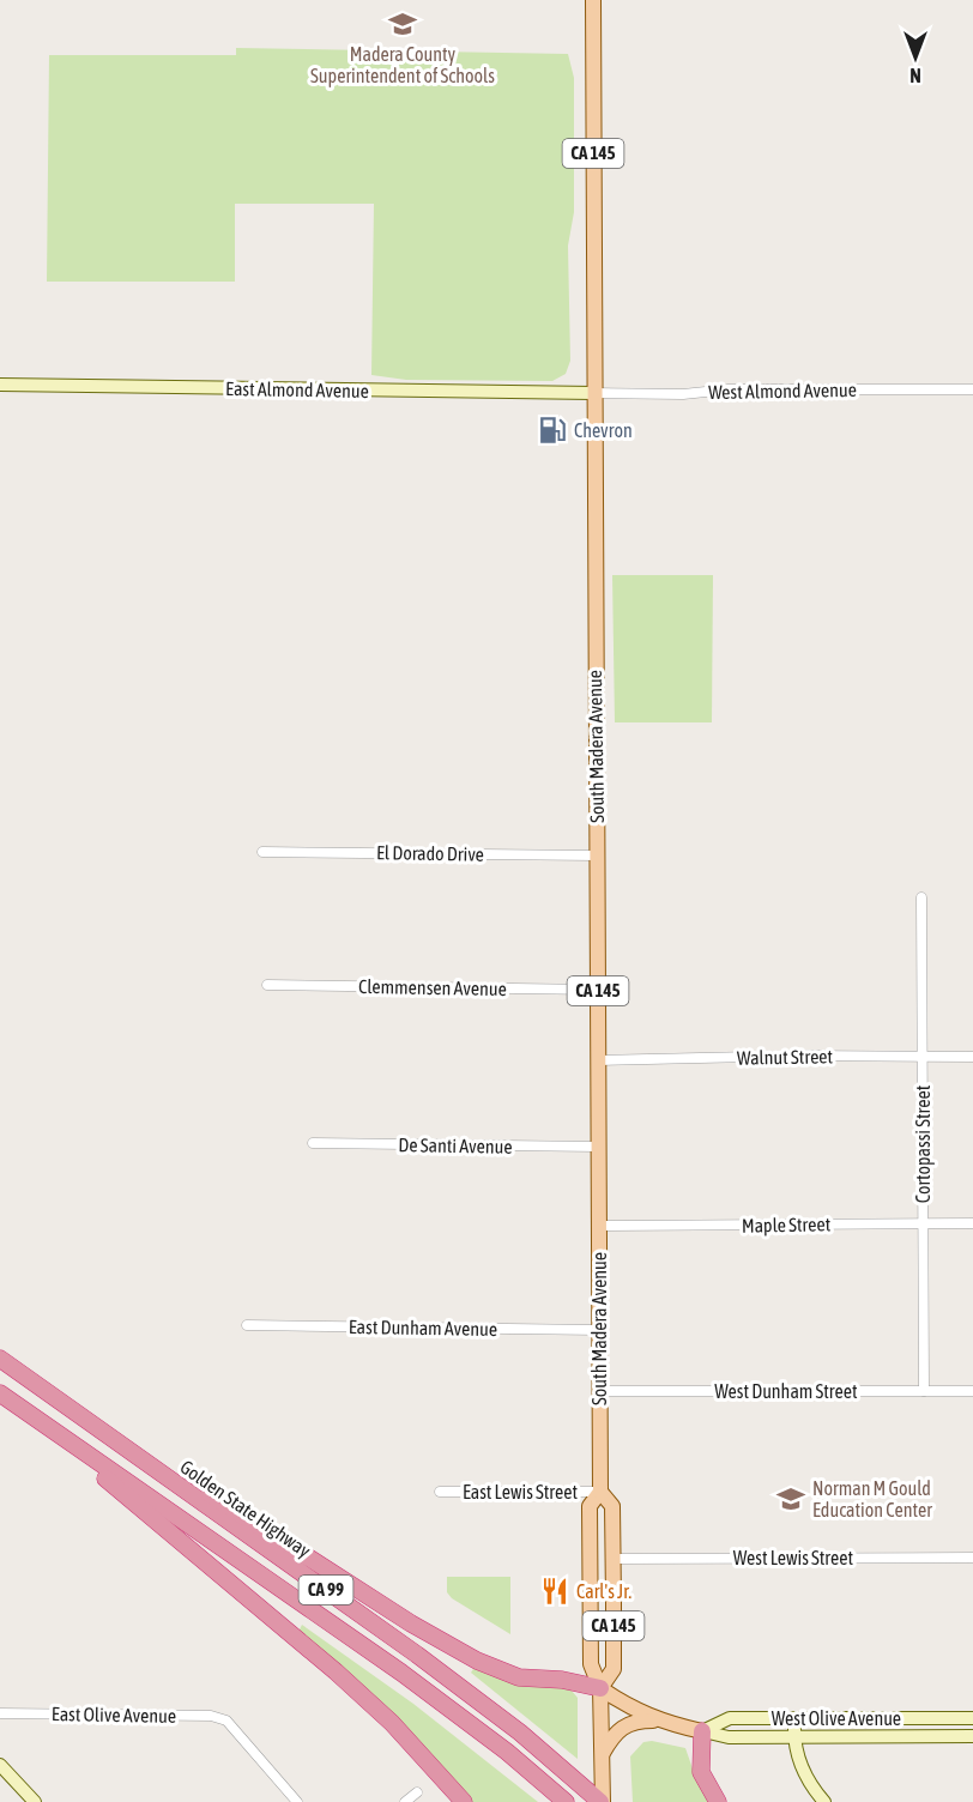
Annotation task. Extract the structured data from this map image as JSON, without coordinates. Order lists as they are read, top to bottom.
{
  "streets": {
    "highway": ["Golden State Highway", "CA 99"],
    "main road": [
      "CA 145",
      "East Almond Avenue",
      "South Madera Avenue",
      "West Olive Avenue"
    ],
    "street": [
      "West Almond Avenue",
      "El Dorado Drive",
      "Clemmensen Avenue",
      "Walnut Street",
      "Cortopassi Street",
      "De Santi Avenue",
      "Maple Street",
      "East Dunham Avenue",
      "West Dunham Street",
      "East Lewis Street",
      "West Lewis Street",
      "East Olive Avenue"
    ]
  },
  "crossings": [
    ["East Almond Avenue", "West Almond Avenue"],
    ["East Almond Avenue", "South Madera Avenue"],
    ["West Almond Avenue", "South Madera Avenue"],
    ["South Madera Avenue", "El Dorado Drive"],
    ["South Madera Avenue", "Clemmensen Avenue"],
    ["South Madera Avenue", "Walnut Street"],
    ["South Madera Avenue", "De Santi Avenue"],
    ["South Madera Avenue", "Maple Street"],
    ["South Madera Avenue", "East Dunham Avenue"],
    ["South Madera Avenue", "West Dunham Street"],
    ["South Madera Avenue", "East Lewis Street"],
    ["South Madera Avenue", "Golden State Highway"],
    ["South Madera Avenue", "West Lewis Street"],
    ["South Madera Avenue", "West Olive Avenue"],
    ["Walnut Street", "Cortopassi Street"],
    ["Cortopassi Street", "Maple Street"],
    ["Cortopassi Street", "West Dunham Street"]
  ],
  "places": {
    "school or university": ["Madera County Superintendent of Schools", "Norman M Gould Education Center"],
    "fuel station": ["Chevron"],
    "restaurant": ["Carl's Jr."]
  },
  "north": "bottom"
}
